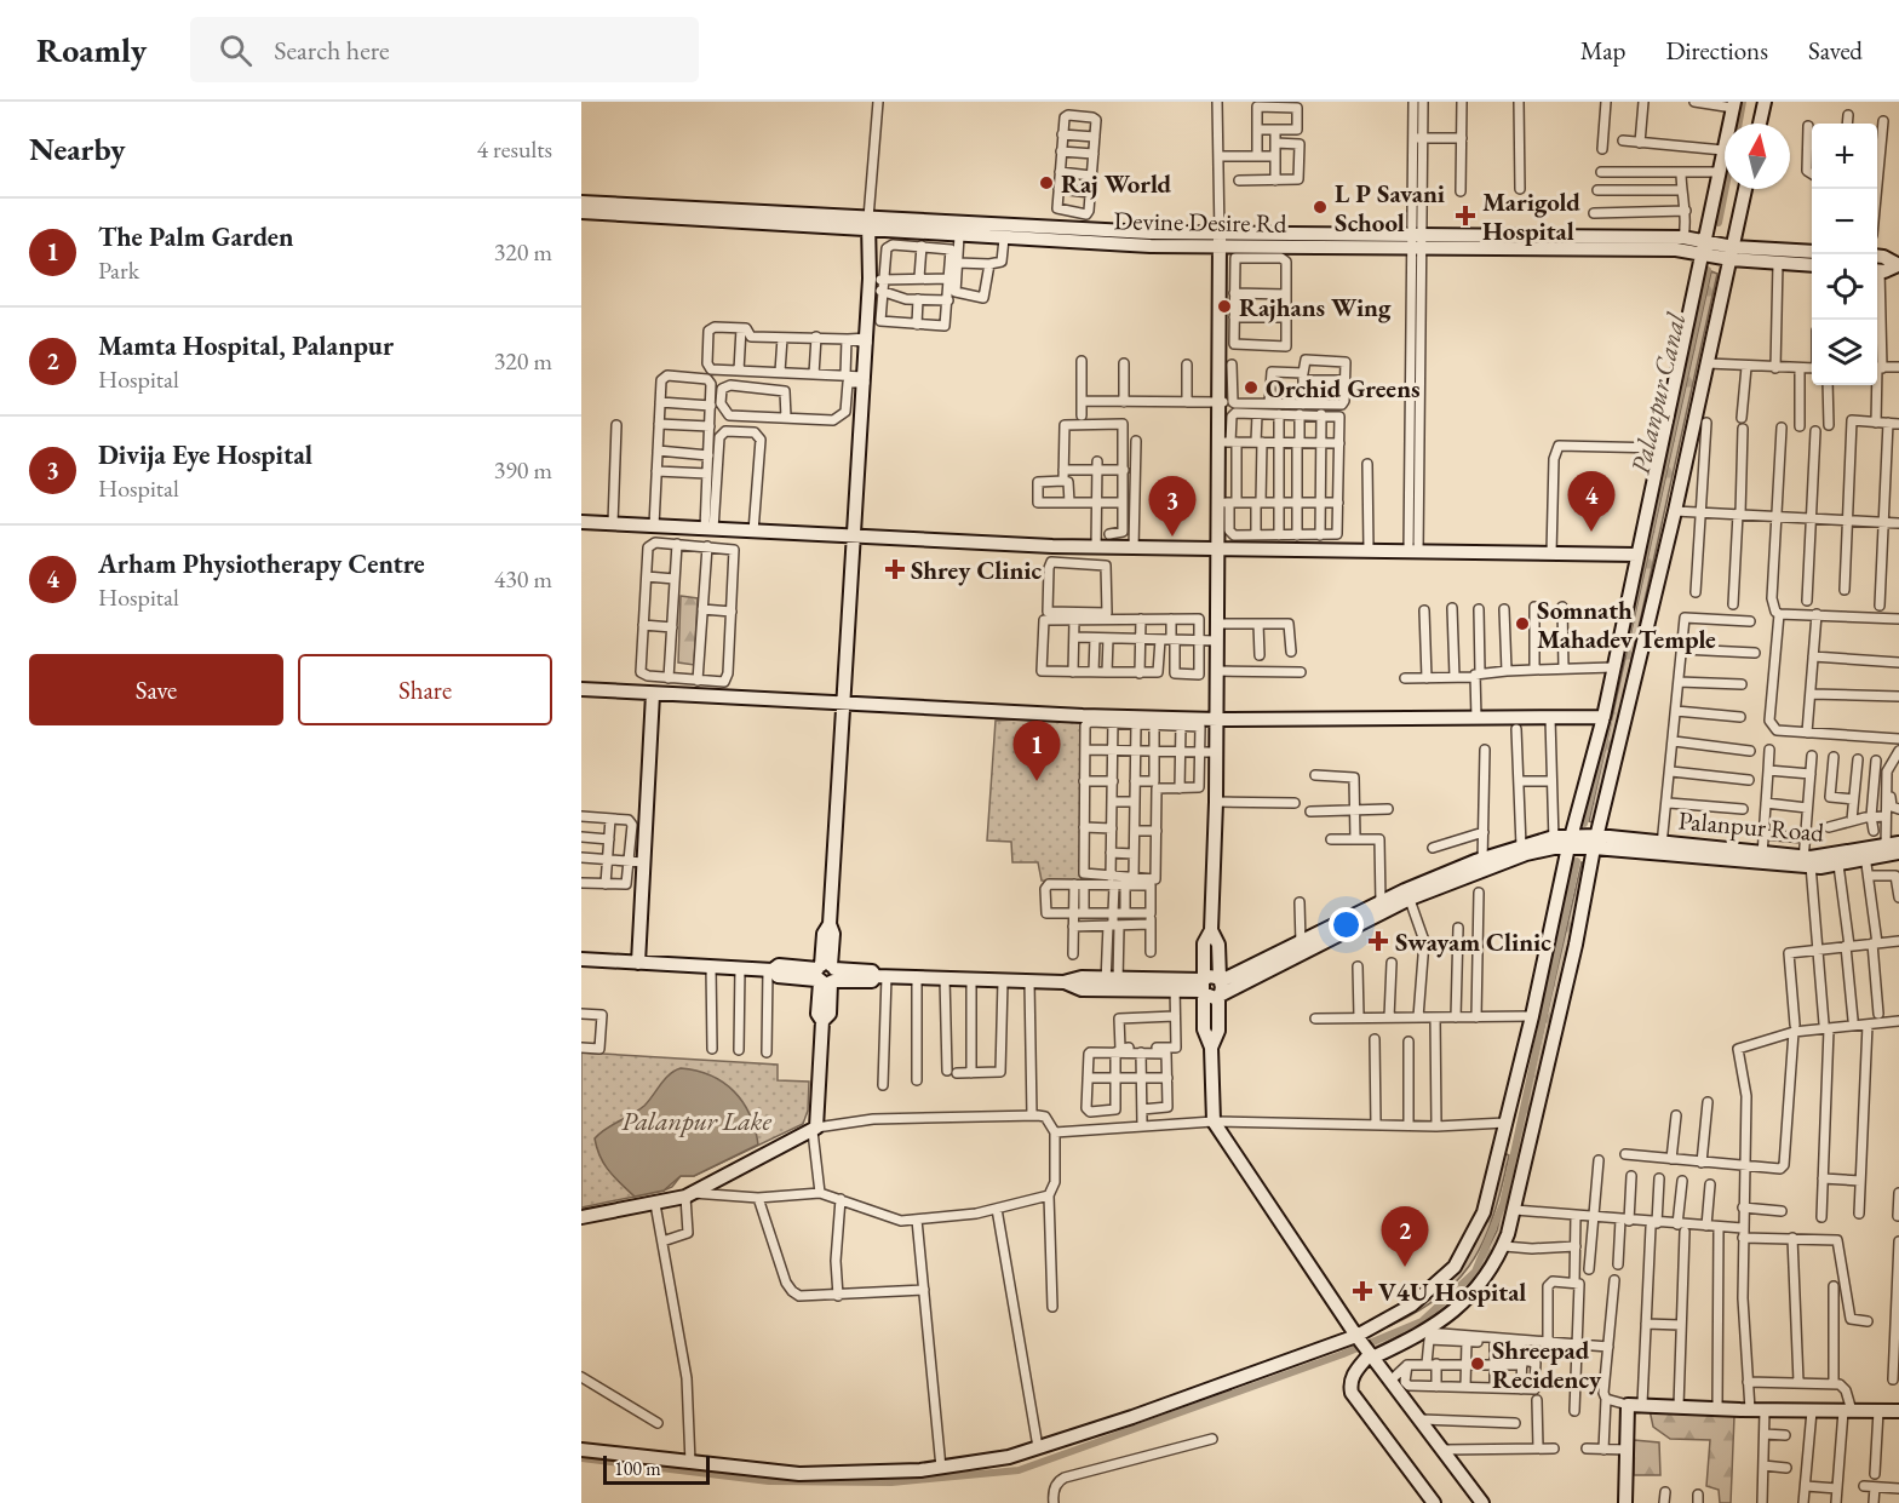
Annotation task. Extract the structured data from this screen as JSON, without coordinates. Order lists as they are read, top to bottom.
{
  "streets": {
    "street": ["Devine Desire Rd", "Palanpur Road"]
  },
  "water": ["Palanpur Canal", "Palanpur Lake"],
  "places": {
    "other": [
      "Raj World",
      "L P Savani School",
      "Rajhans Wing",
      "Orchid Greens",
      "Somnath Mahadev Temple",
      "Shreepad Recidency"
    ],
    "health": [
      "Marigold Hospital",
      "Shrey Clinic",
      "Swayam Clinic",
      "V4U Hospital"
    ]
  },
  "scale_bar": "100 m",
  "north": "top",
  "page": {
    "header": "Roamly",
    "search": "Search here",
    "nav": ["Map", "Directions", "Saved"],
    "heading": ["Nearby", "4 results"],
    "map_buttons": ["+", "−"],
    "list": [
      {
        "mark": "1",
        "name": "The Palm Garden",
        "note": "Park",
        "value": "320 m"
      },
      {
        "mark": "2",
        "name": "Mamta Hospital, Palanpur",
        "note": "Hospital",
        "value": "320 m"
      },
      {
        "mark": "3",
        "name": "Divija Eye Hospital",
        "note": "Hospital",
        "value": "390 m"
      },
      {
        "mark": "4",
        "name": "Arham Physiotherapy Centre",
        "note": "Hospital",
        "value": "430 m"
      }
    ],
    "pins": [
      "4",
      "3",
      "1",
      "2"
    ],
    "buttons": ["Save", "Share"],
    "scale": "100 m"
  }
}
